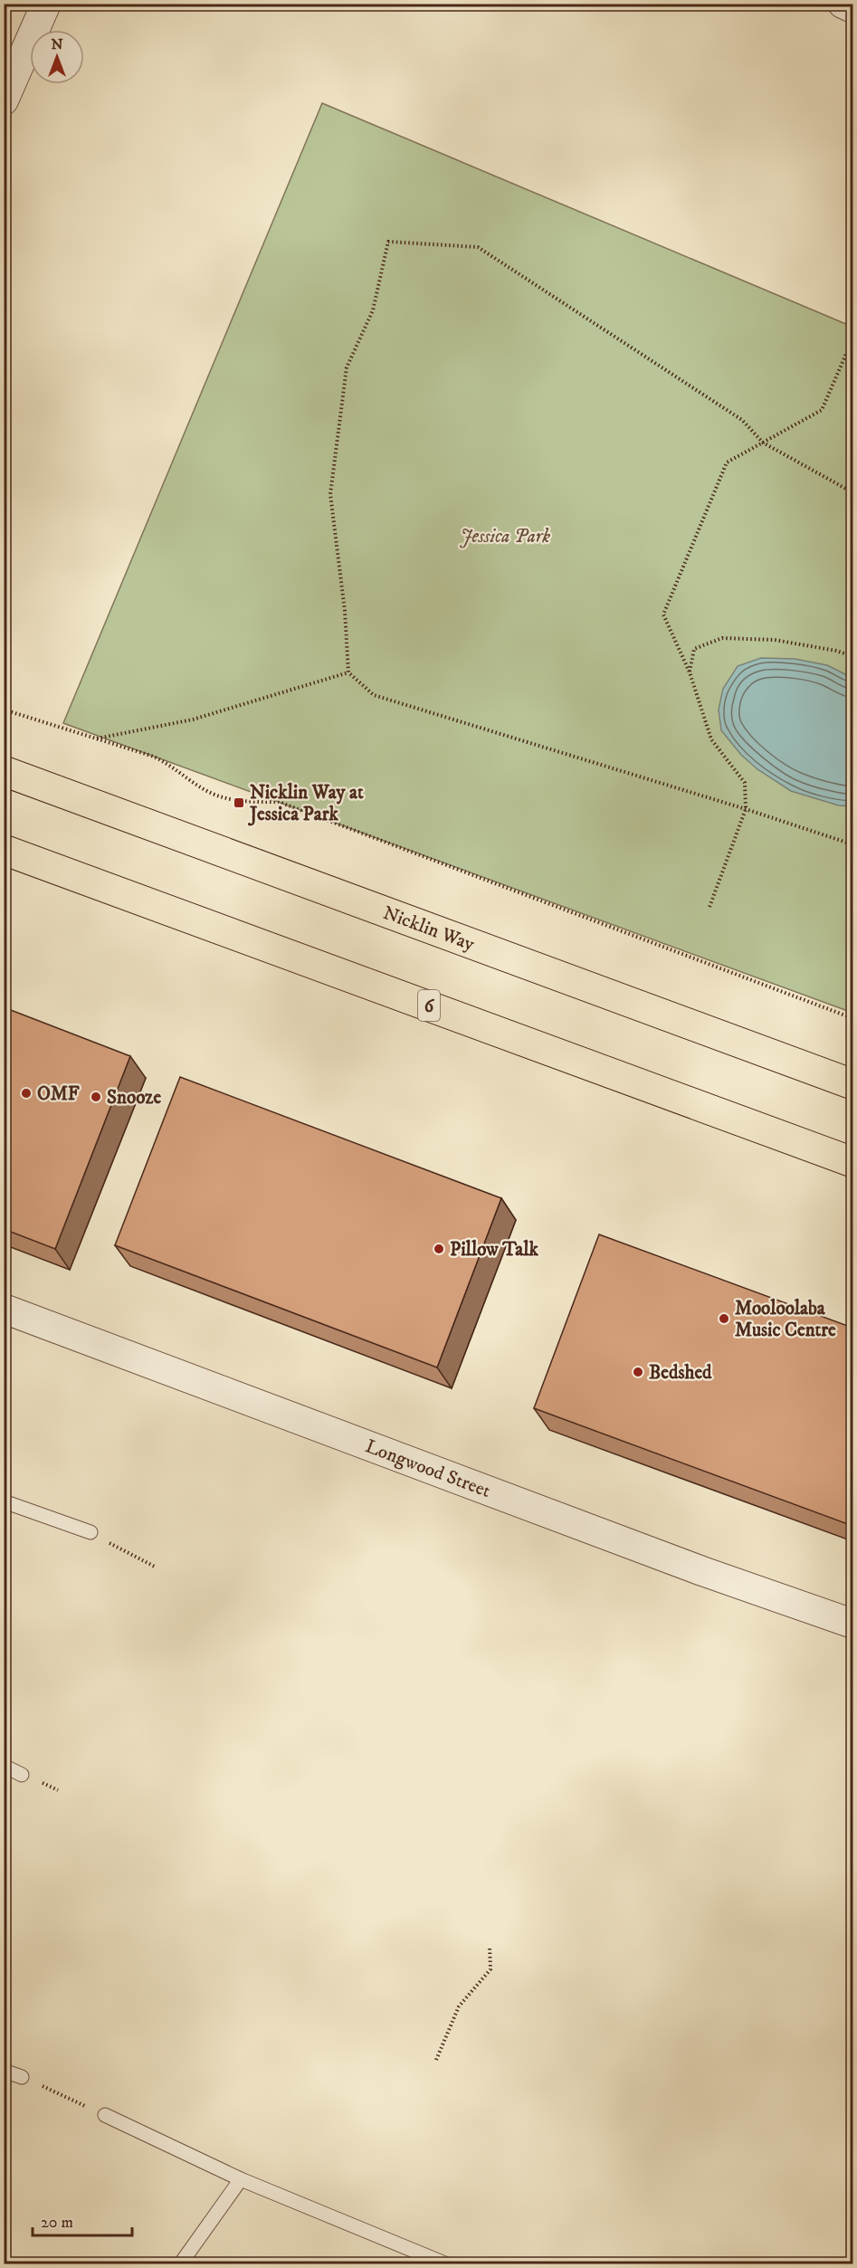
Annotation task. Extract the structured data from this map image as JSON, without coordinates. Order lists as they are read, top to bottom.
{
  "streets": {
    "highway": ["Nicklin Way", "6"],
    "street": ["Longwood Street"]
  },
  "parks": ["Jessica Park"],
  "places": {
    "transit": ["Nicklin Way at Jessica Park"],
    "other": [
      "OMF",
      "Snooze",
      "Pillow Talk",
      "Mooloolaba Music Centre",
      "Bedshed"
    ]
  },
  "scale_bar": "20 m",
  "north": "top"
}
